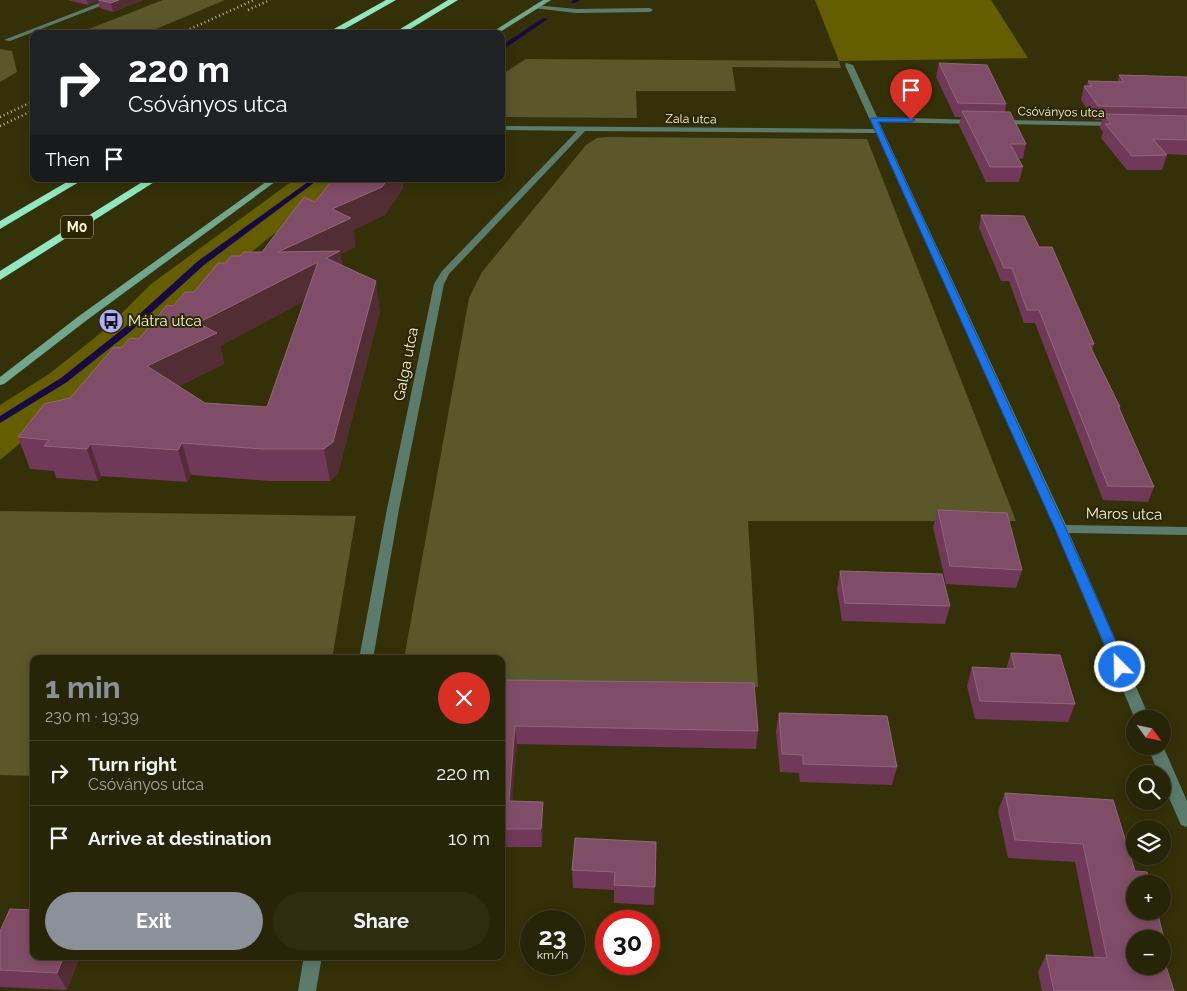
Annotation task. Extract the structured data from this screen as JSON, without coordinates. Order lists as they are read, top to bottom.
{
  "streets": {
    "highway": ["M0"],
    "street": [
      "Csóványos utca",
      "Zala utca",
      "Galga utca",
      "Maros utca"
    ]
  },
  "crossings": [
    ["Zala utca", "Galga utca"]
  ],
  "places": {
    "bus stop": ["Mátra utca"]
  },
  "north": "bottom right",
  "page": {
    "turn": ["220 m", "Csóványos utca"],
    "then": "Then",
    "heading": ["1 min", "230 m · 19:39"],
    "map_buttons": ["+", "−"],
    "list": [
      {
        "name": "Turn right",
        "note": "Csóványos utca",
        "value": "220 m"
      },
      {
        "name": "Arrive at destination",
        "value": "10 m"
      }
    ],
    "buttons": ["Exit", "Share"],
    "speed": "23 km/h",
    "limit": "30"
  }
}
